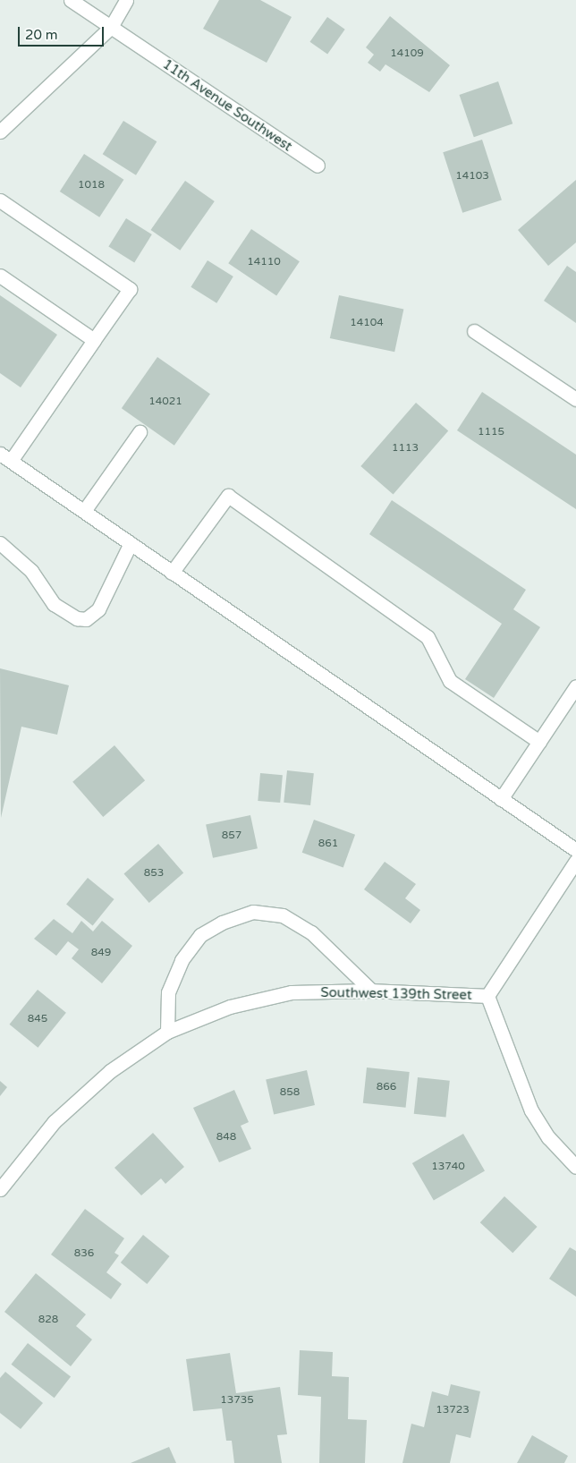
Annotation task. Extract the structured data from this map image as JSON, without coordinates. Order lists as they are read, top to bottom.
{
  "streets": {
    "street": ["11th Avenue Southwest", "Southwest 139th Street"]
  },
  "house_numbers": [
    "14109",
    "14103",
    "1018",
    "14110",
    "14104",
    "14021",
    "1115",
    "1113",
    "857",
    "861",
    "853",
    "849",
    "845",
    "866",
    "858",
    "848",
    "13740",
    "836",
    "828",
    "13735",
    "13723"
  ],
  "scale_bar": "20 m"
}
